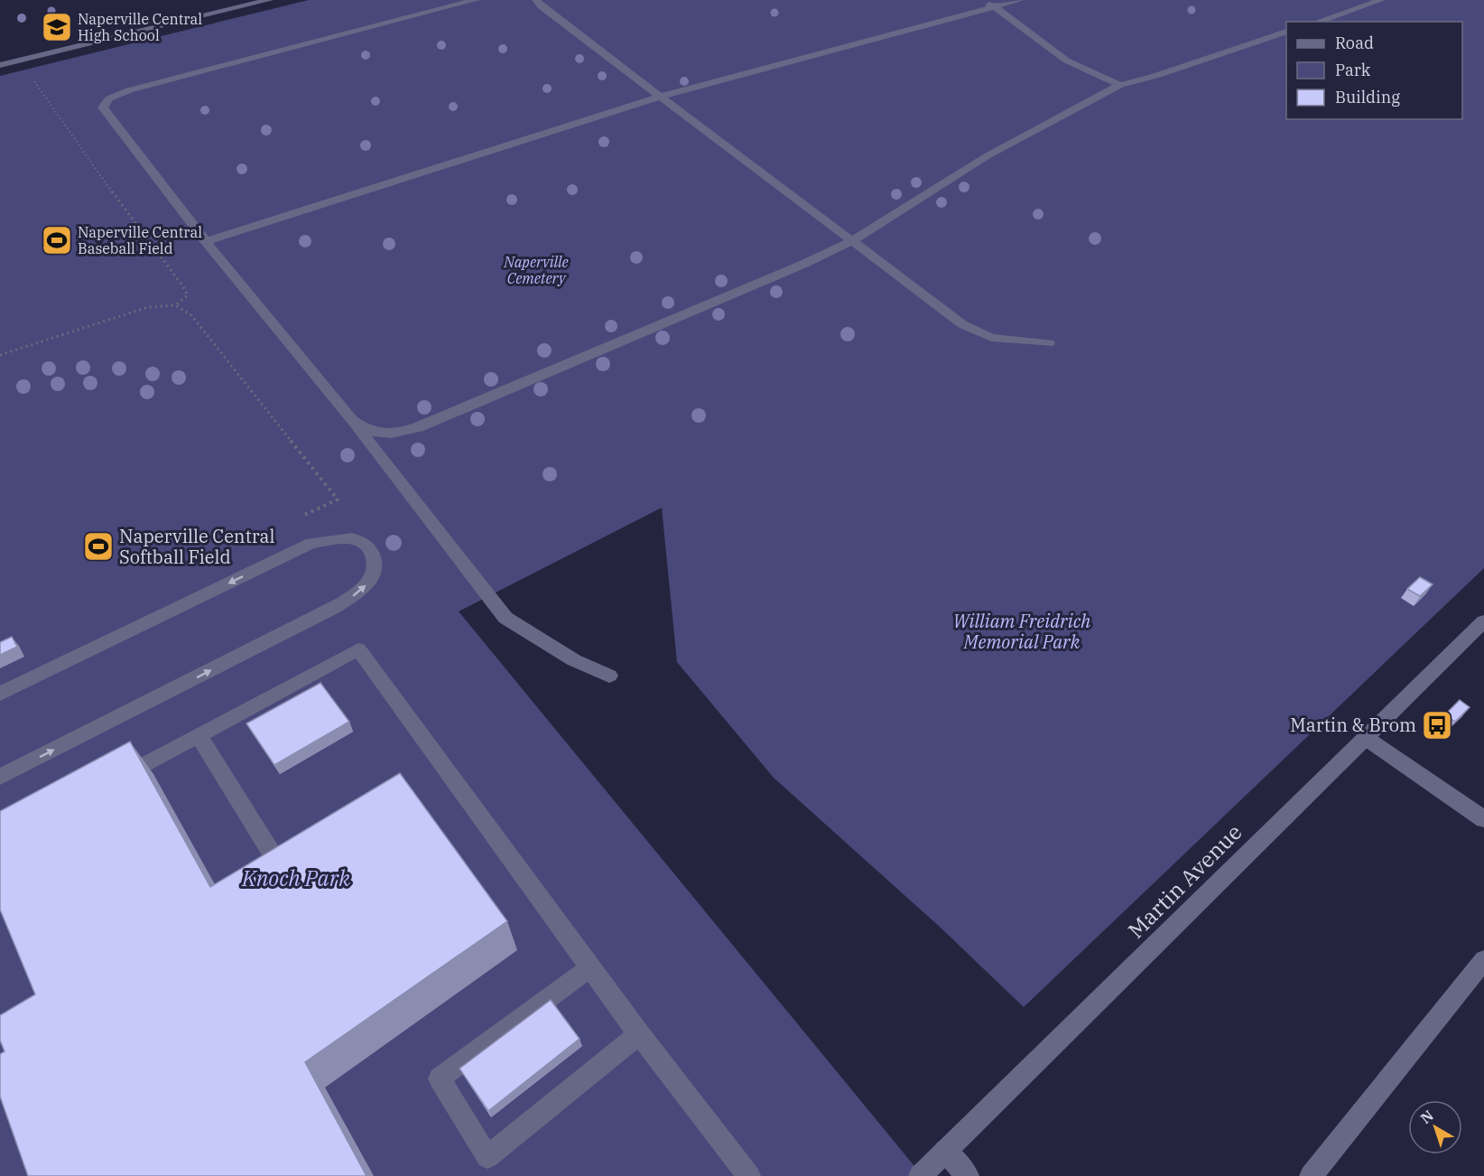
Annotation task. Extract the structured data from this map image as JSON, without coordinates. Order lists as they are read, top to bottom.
{
  "streets": {
    "street": ["Martin Avenue"]
  },
  "parks": ["Naperville Cemetery", "William Freidrich Memorial Park", "Knoch Park"],
  "places": {
    "school or university": ["Naperville Central High School"],
    "sports": ["Naperville Central Baseball Field", "Naperville Central Softball Field"],
    "bus stop": ["Martin & Brom"]
  },
  "legend": ["Road", "Park", "Building"],
  "north": "top left"
}
